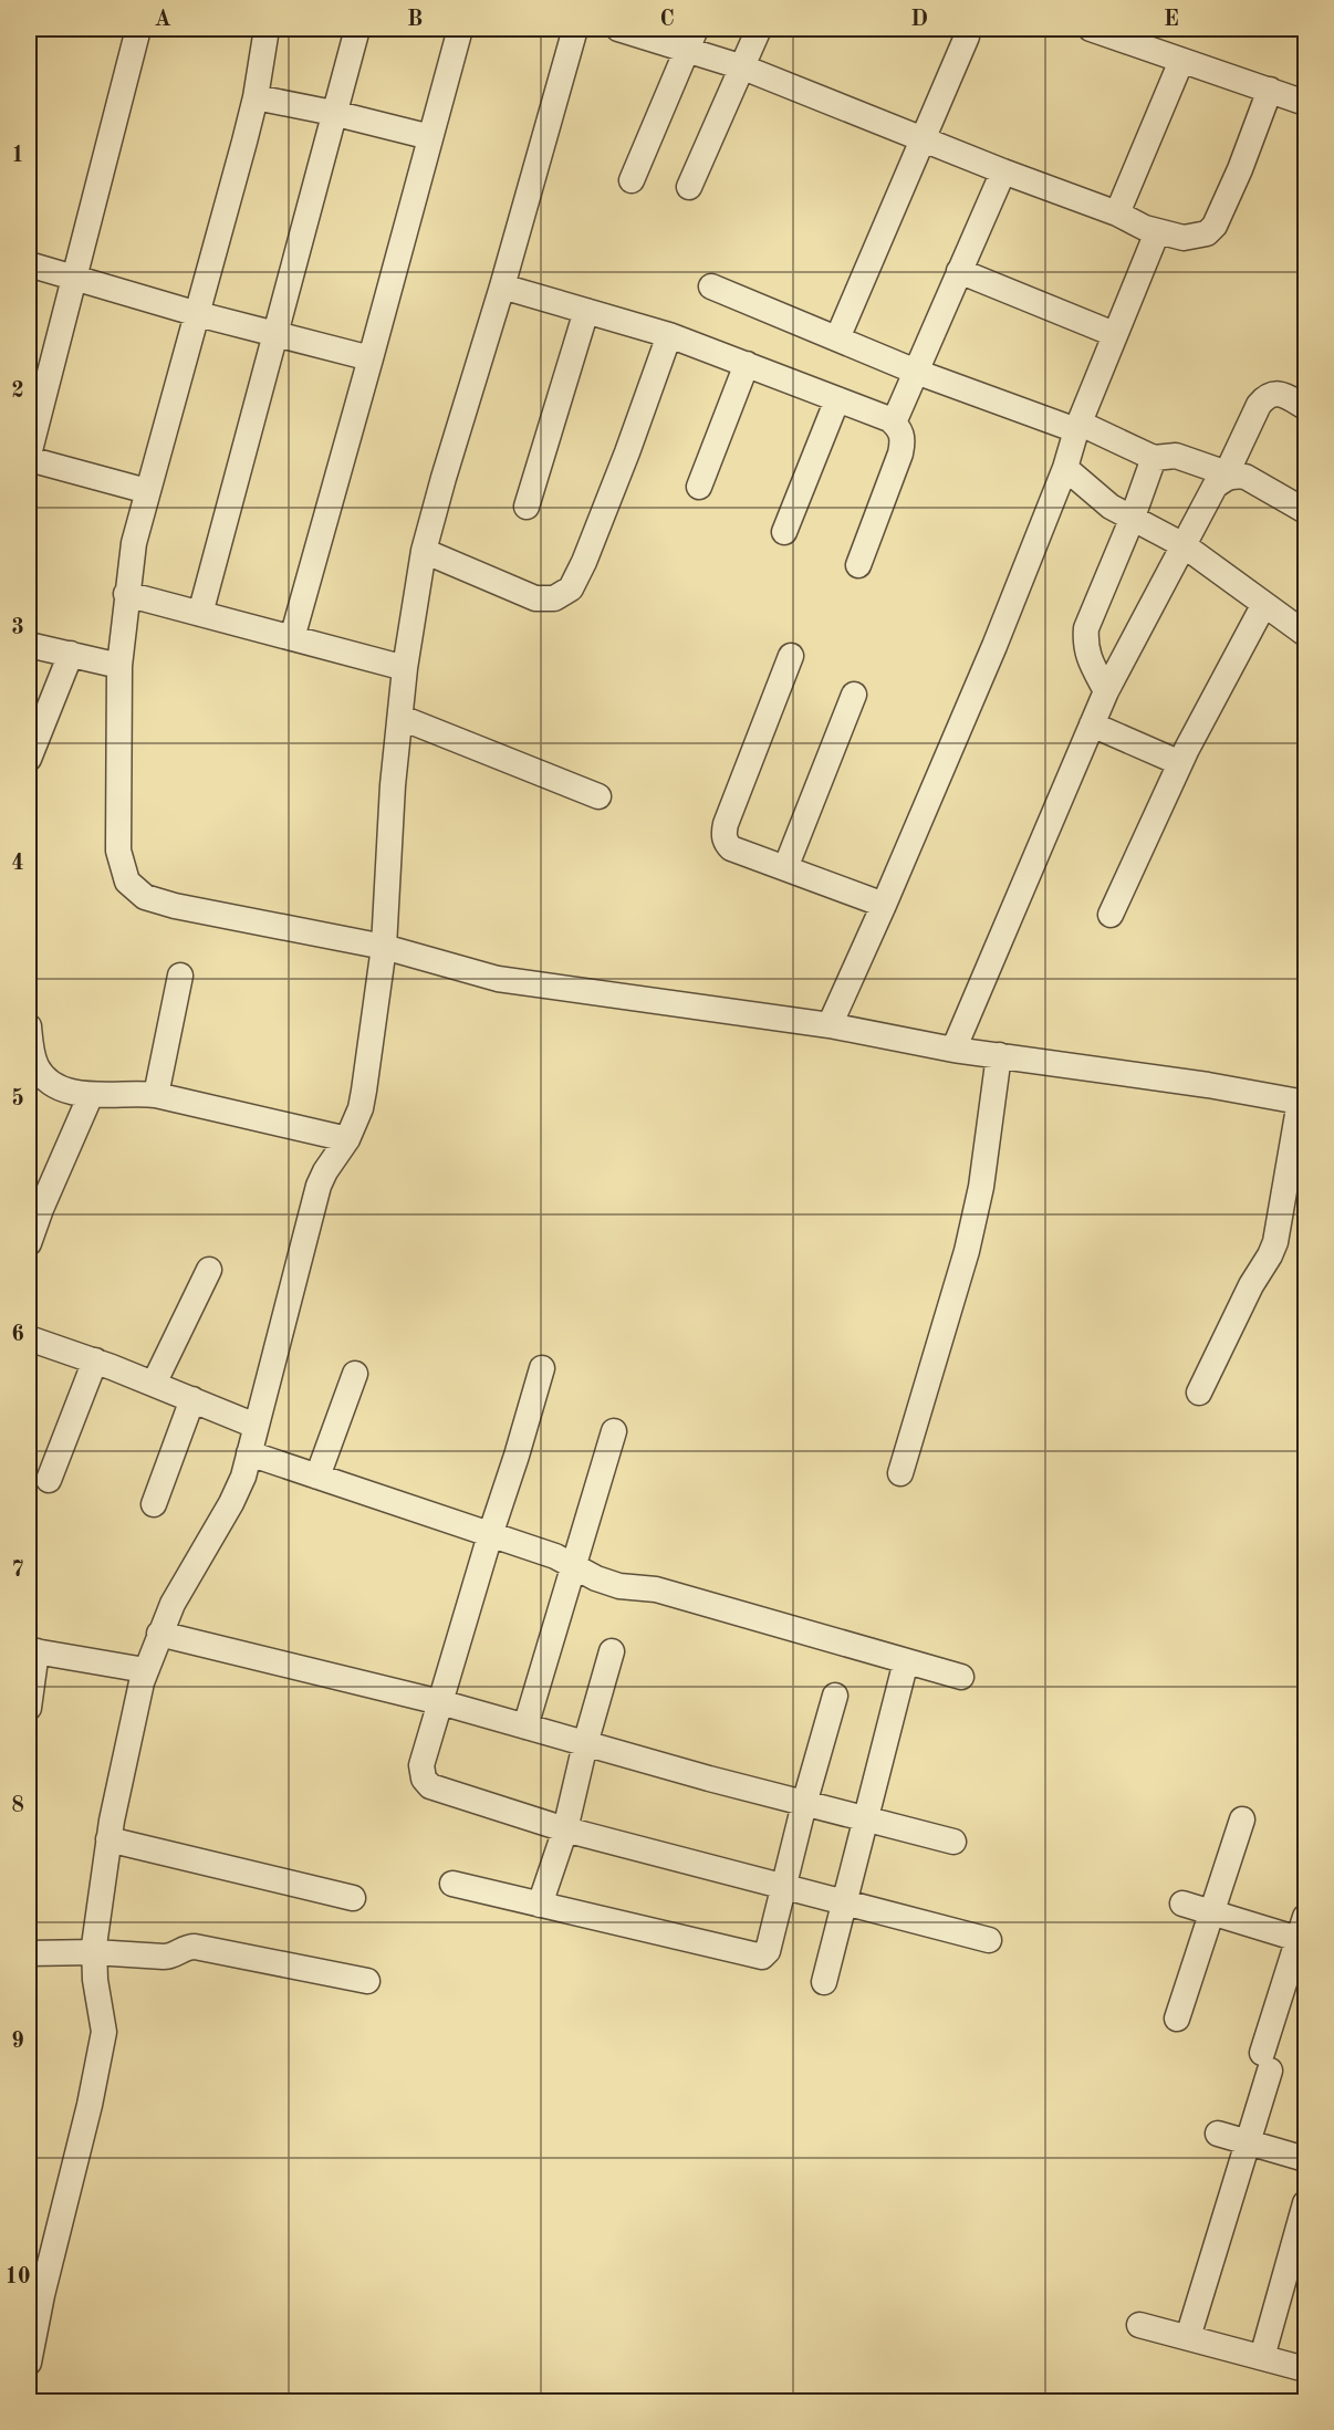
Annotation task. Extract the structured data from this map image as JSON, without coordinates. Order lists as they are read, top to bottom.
{
  "grid": {
    "columns": [
      "A",
      "B",
      "C",
      "D",
      "E"
    ],
    "rows": [
      "1",
      "2",
      "3",
      "4",
      "5",
      "6",
      "7",
      "8",
      "9",
      "10"
    ]
  }
}
